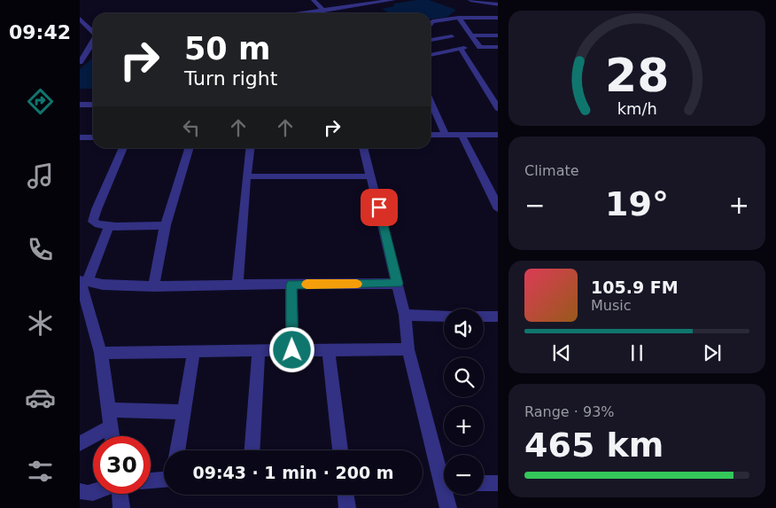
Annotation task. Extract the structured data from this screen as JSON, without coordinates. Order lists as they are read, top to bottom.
{
  "page": {
    "tabs": "09:42",
    "turn": ["50 m", "Turn right"],
    "tile": [
      "Climate",
      ["Range · 93%", "465 km"]
    ],
    "heat": ["−", "19°", "+"],
    "song": ["105.9 FM", "Music"],
    "map_buttons": ["+", "−"],
    "limit": "30",
    "trip": "09:43 · 1 min · 200 m",
    "gauge": ["28", "km/h"]
  }
}
